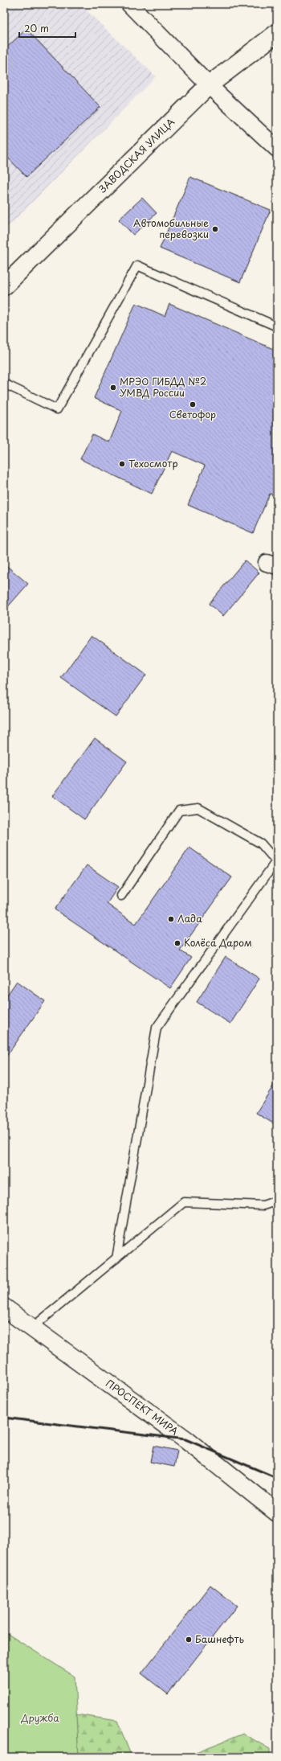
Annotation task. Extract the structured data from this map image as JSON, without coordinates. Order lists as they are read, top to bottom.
{
  "streets": {
    "street": ["ЗАВОДСКАЯ УЛИЦА", "ПРОСПЕКТ МИРА"]
  },
  "parks": ["Дружба"],
  "places": [
    "Автомобильные перевозки",
    "МРЭО ГИБДД №2 УМВД России",
    "Светофор",
    "Техосмотр",
    "Лада",
    "Колёса Даром",
    "Башнефть"
  ],
  "scale_bar": "20 m"
}
